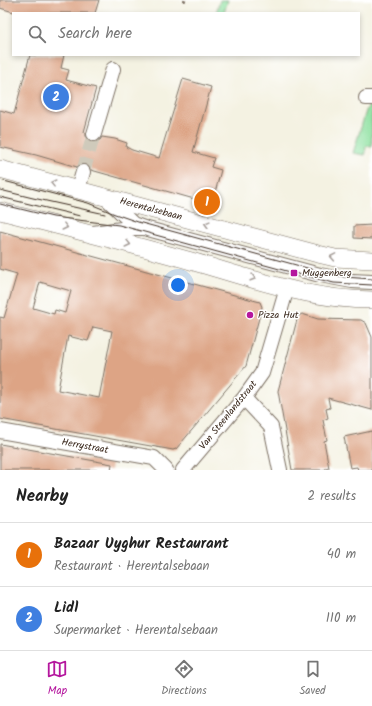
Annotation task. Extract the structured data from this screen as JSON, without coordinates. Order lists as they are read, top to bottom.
{
  "streets": {
    "main road": ["Herentalsebaan"],
    "street": ["Van Steenlandstraat", "Herrystraat"]
  },
  "places": {
    "transit": ["Muggenberg"],
    "other": ["Pizza Hut"]
  },
  "page": {
    "search": "Search here",
    "pins": ["2", "1"],
    "heading": ["Nearby", "2 results"],
    "list": [
      {
        "mark": "1",
        "name": "Bazaar Uyghur Restaurant",
        "note": "Restaurant · Herentalsebaan",
        "value": "40 m"
      },
      {
        "mark": "2",
        "name": "Lidl",
        "note": "Supermarket · Herentalsebaan",
        "value": "110 m"
      }
    ],
    "nav": ["Map", "Directions", "Saved"]
  }
}
